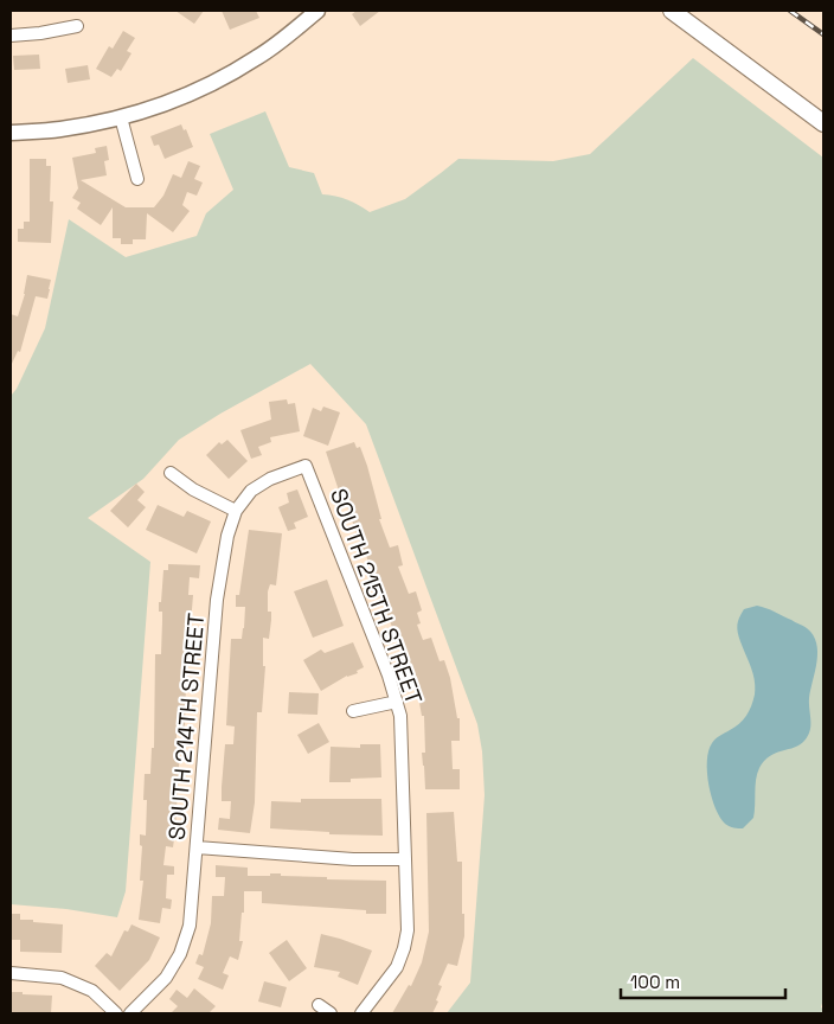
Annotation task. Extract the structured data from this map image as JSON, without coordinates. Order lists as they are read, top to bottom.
{
  "streets": {
    "street": ["SOUTH 215TH STREET", "SOUTH 214TH STREET"]
  },
  "crossings": [
    ["SOUTH 215TH STREET", "SOUTH 214TH STREET"]
  ],
  "scale_bar": "100 m"
}
